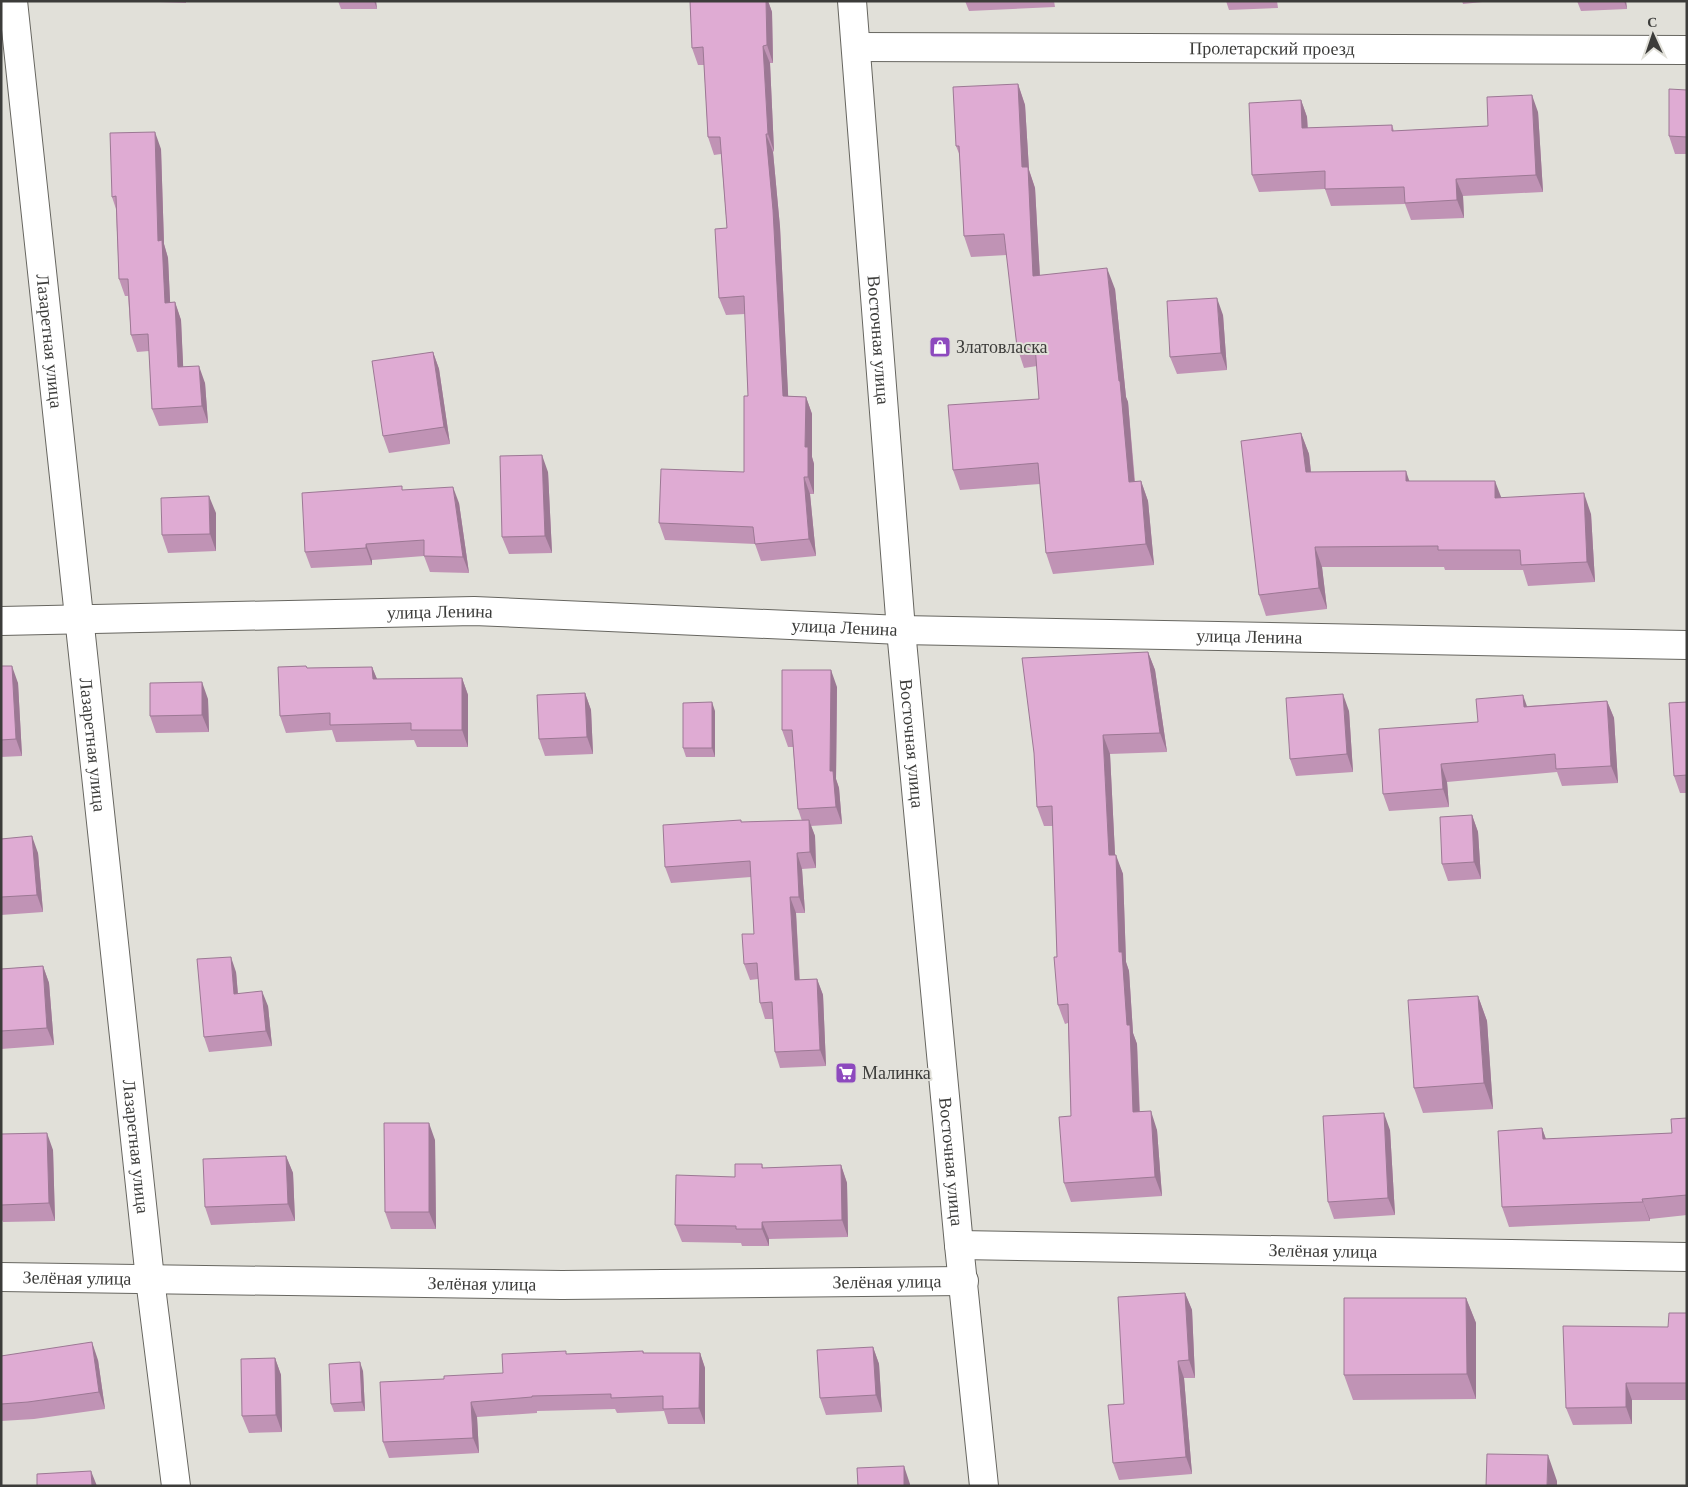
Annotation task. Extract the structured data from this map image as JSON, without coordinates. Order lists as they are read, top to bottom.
{
  "streets": {
    "street": [
      "Пролетарский проезд",
      "Восточная улица",
      "Лазаретная улица",
      "улица Ленина",
      "Зелёная улица"
    ]
  },
  "crossings": [
    ["Пролетарский проезд", "Восточная улица"],
    ["Восточная улица", "улица Ленина"],
    ["Восточная улица", "Зелёная улица"],
    ["Лазаретная улица", "улица Ленина"],
    ["Лазаретная улица", "Зелёная улица"]
  ],
  "places": {
    "shop": ["Златовласка"],
    "supermarket": ["Малинка"]
  },
  "north": "top"
}
